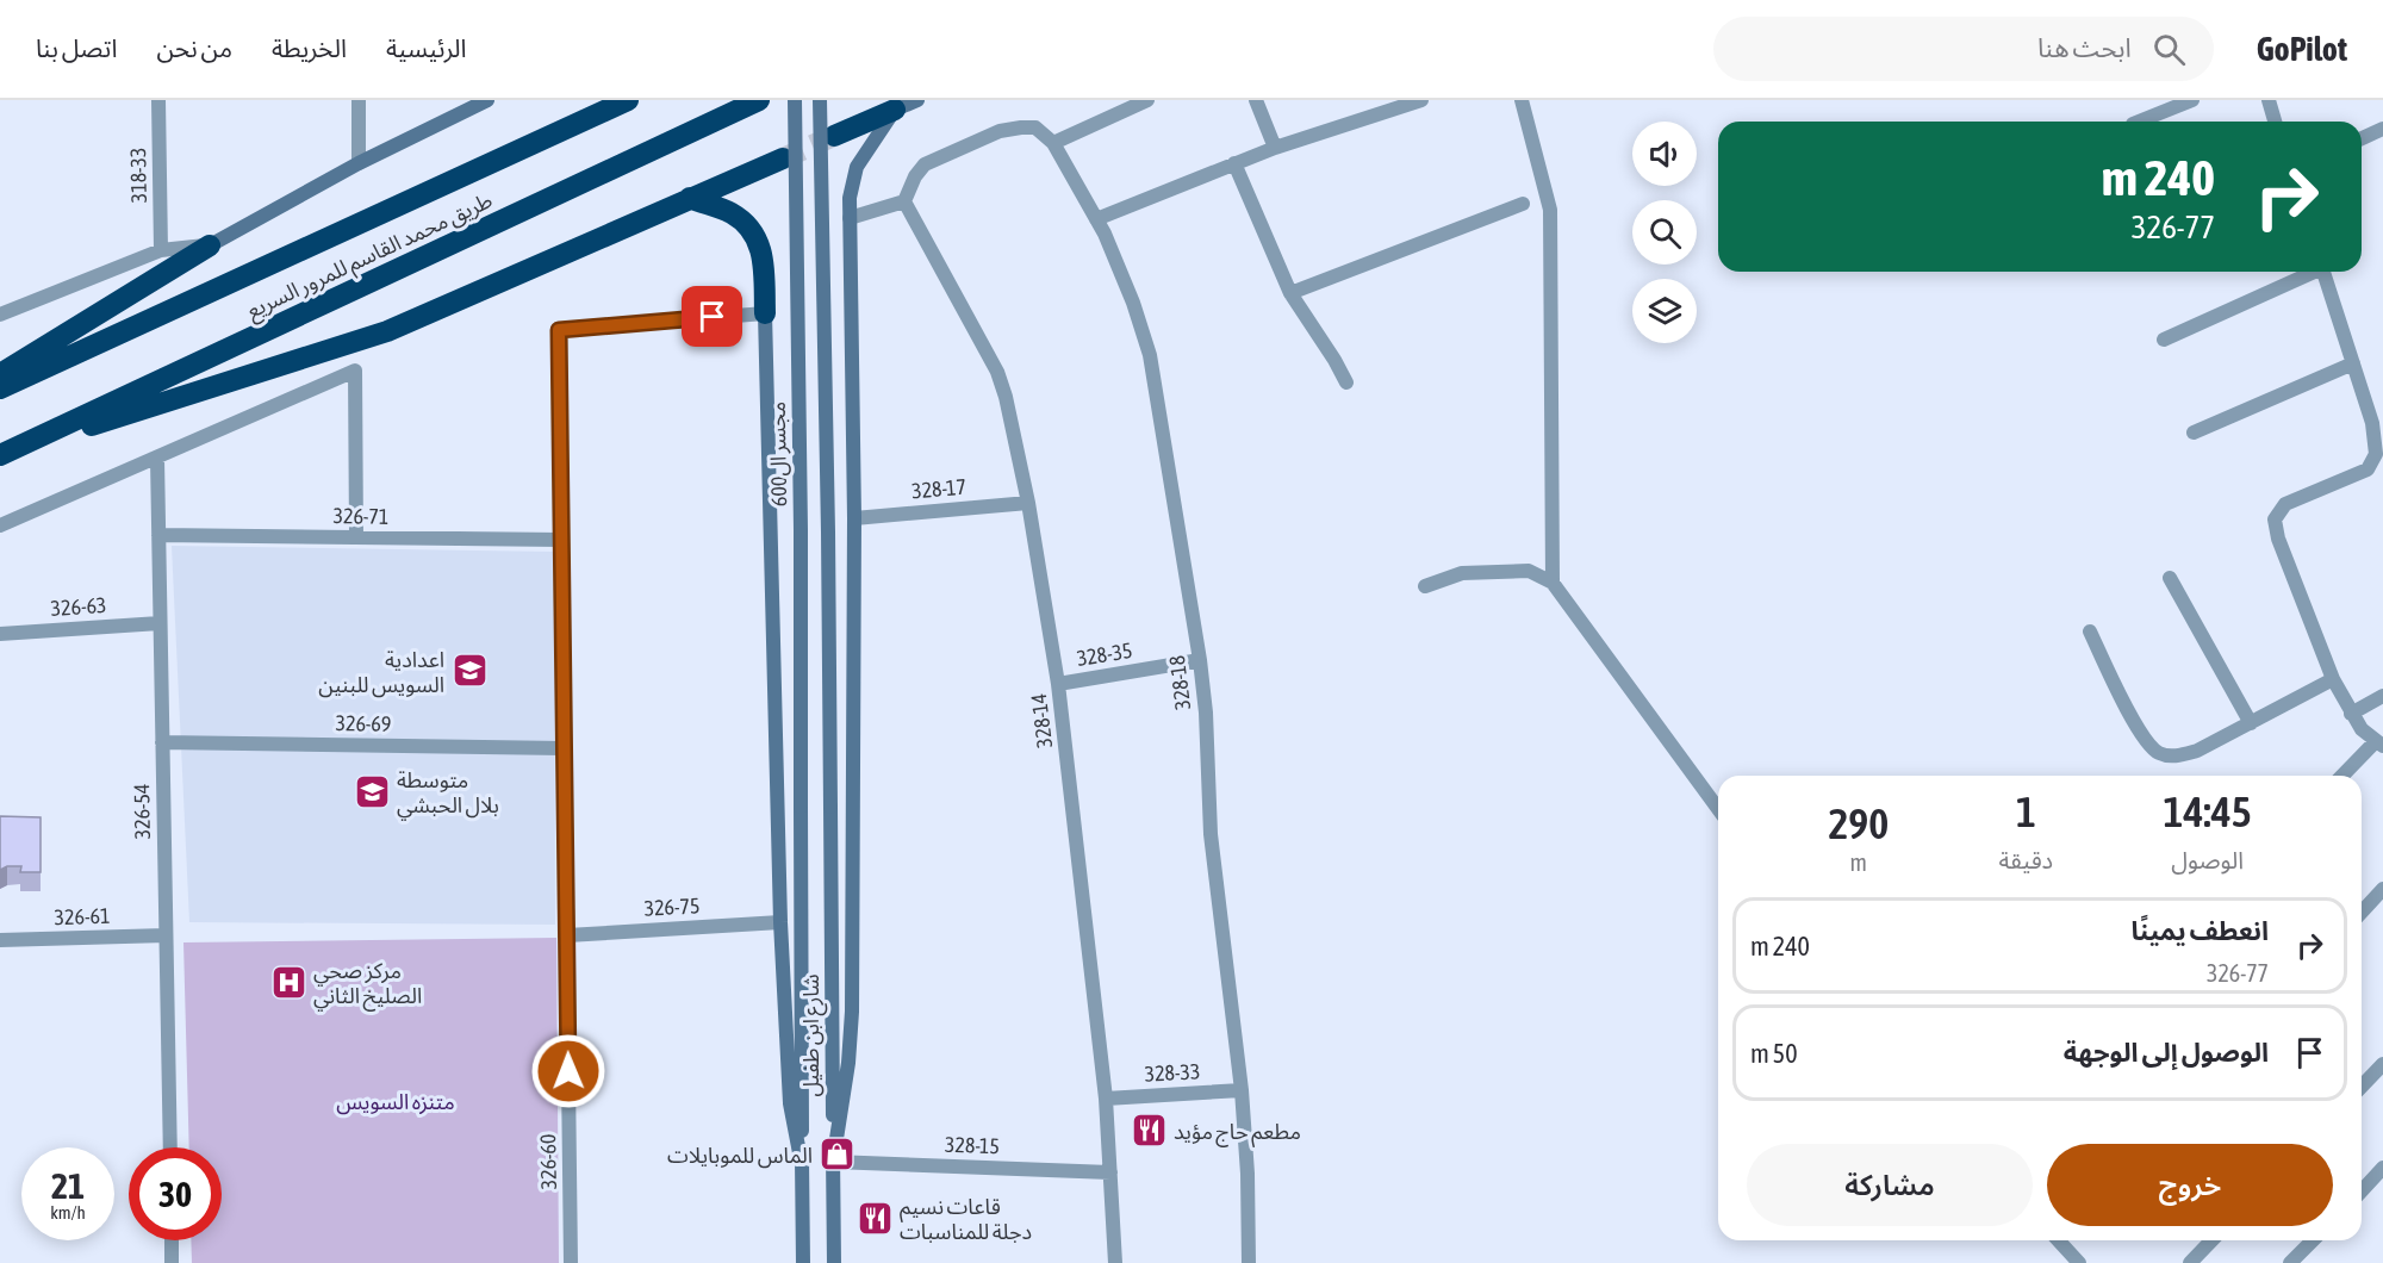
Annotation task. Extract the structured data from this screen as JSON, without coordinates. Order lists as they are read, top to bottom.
{
  "streets": {
    "highway": ["طريق محمد القاسم للمرور السريع"],
    "street": [
      "318-33",
      "مجسر ال600",
      "328-17",
      "326-71",
      "326-63",
      "328-35",
      "328-18",
      "328-14",
      "326-69",
      "326-54",
      "326-75",
      "326-61",
      "شارع ابن طفيل",
      "328-33",
      "328-15",
      "326-60"
    ]
  },
  "crossings": [
    ["مجسر ال600", "شارع ابن طفيل"],
    ["328-17", "328-14"],
    ["326-71", "326-54"],
    ["326-71", "326-60"],
    ["326-63", "326-54"],
    ["328-35", "328-18"],
    ["328-35", "328-14"],
    ["328-18", "328-14"],
    ["328-18", "328-33"],
    ["328-14", "328-33"],
    ["328-14", "328-15"],
    ["326-69", "326-54"],
    ["326-69", "326-60"],
    ["326-54", "326-61"],
    ["326-75", "326-60"],
    ["شارع ابن طفيل", "328-15"]
  ],
  "parks": ["متنزه السويس"],
  "places": {
    "school or university": ["اعدادية السويس للبنين", "متوسطة بلال الحبشي"],
    "hospital": ["مركز صحي الصليخ الثاني"],
    "restaurant": ["مطعم حاج مؤيد", "قاعات نسيم دجلة للمناسبات"],
    "shop": ["الماس للموبايلات"]
  },
  "page": {
    "header": "GoPilot",
    "search": "ابحث هنا",
    "nav": [
      "الرئيسية",
      "الخريطة",
      "من نحن",
      "اتصل بنا"
    ],
    "turn": ["240 m", "326-77"],
    "eta": [
      "14:45",
      "الوصول",
      "1",
      "دقيقة",
      "290",
      "m"
    ],
    "list": [
      {
        "name": "انعطف يمينًا",
        "note": "326-77",
        "value": "240 m"
      },
      {
        "name": "الوصول إلى الوجهة",
        "value": "50 m"
      }
    ],
    "buttons": ["خروج", "مشاركة"],
    "speed": "21 km/h",
    "limit": "30"
  }
}
